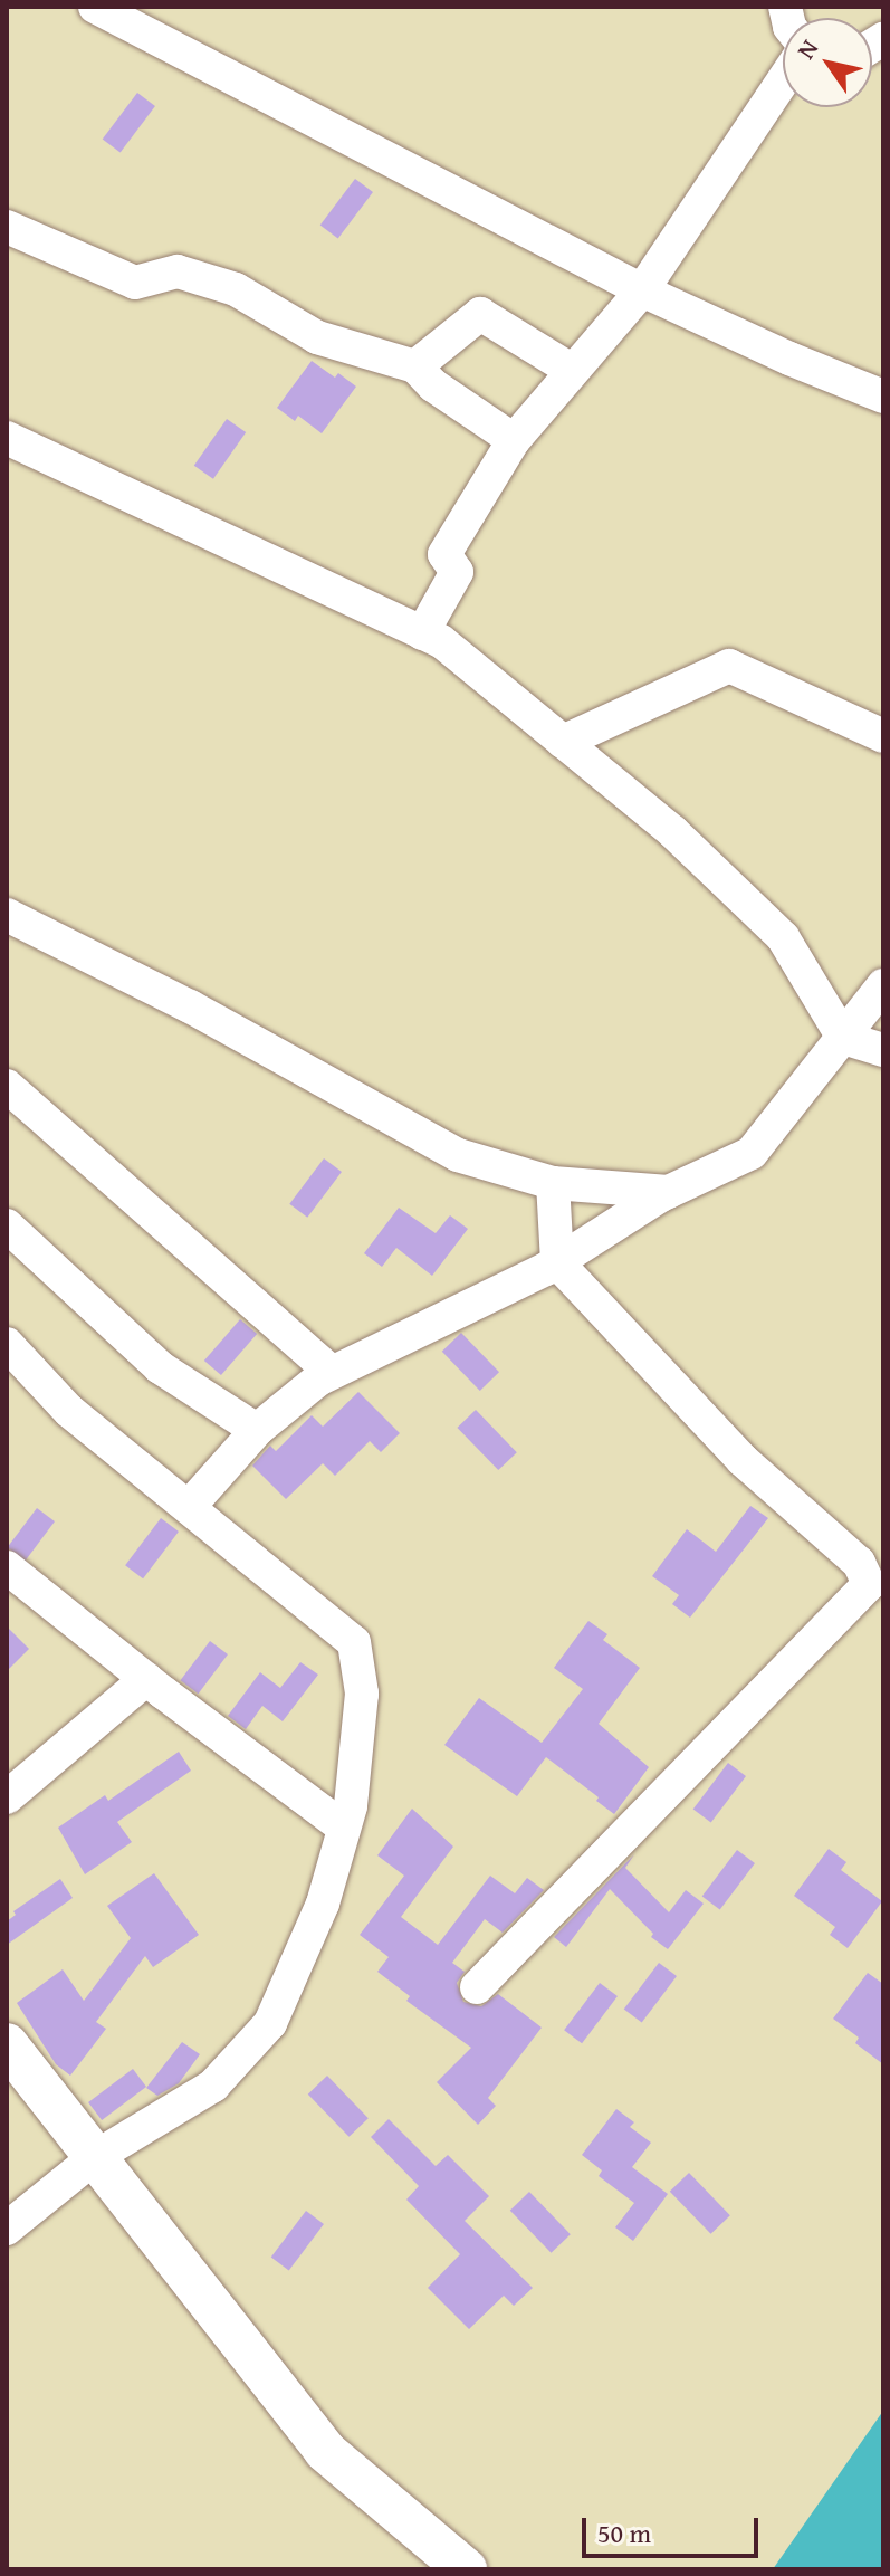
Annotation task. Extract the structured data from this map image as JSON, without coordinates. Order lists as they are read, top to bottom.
{
  "scale_bar": "50 m",
  "north": "top left"
}
